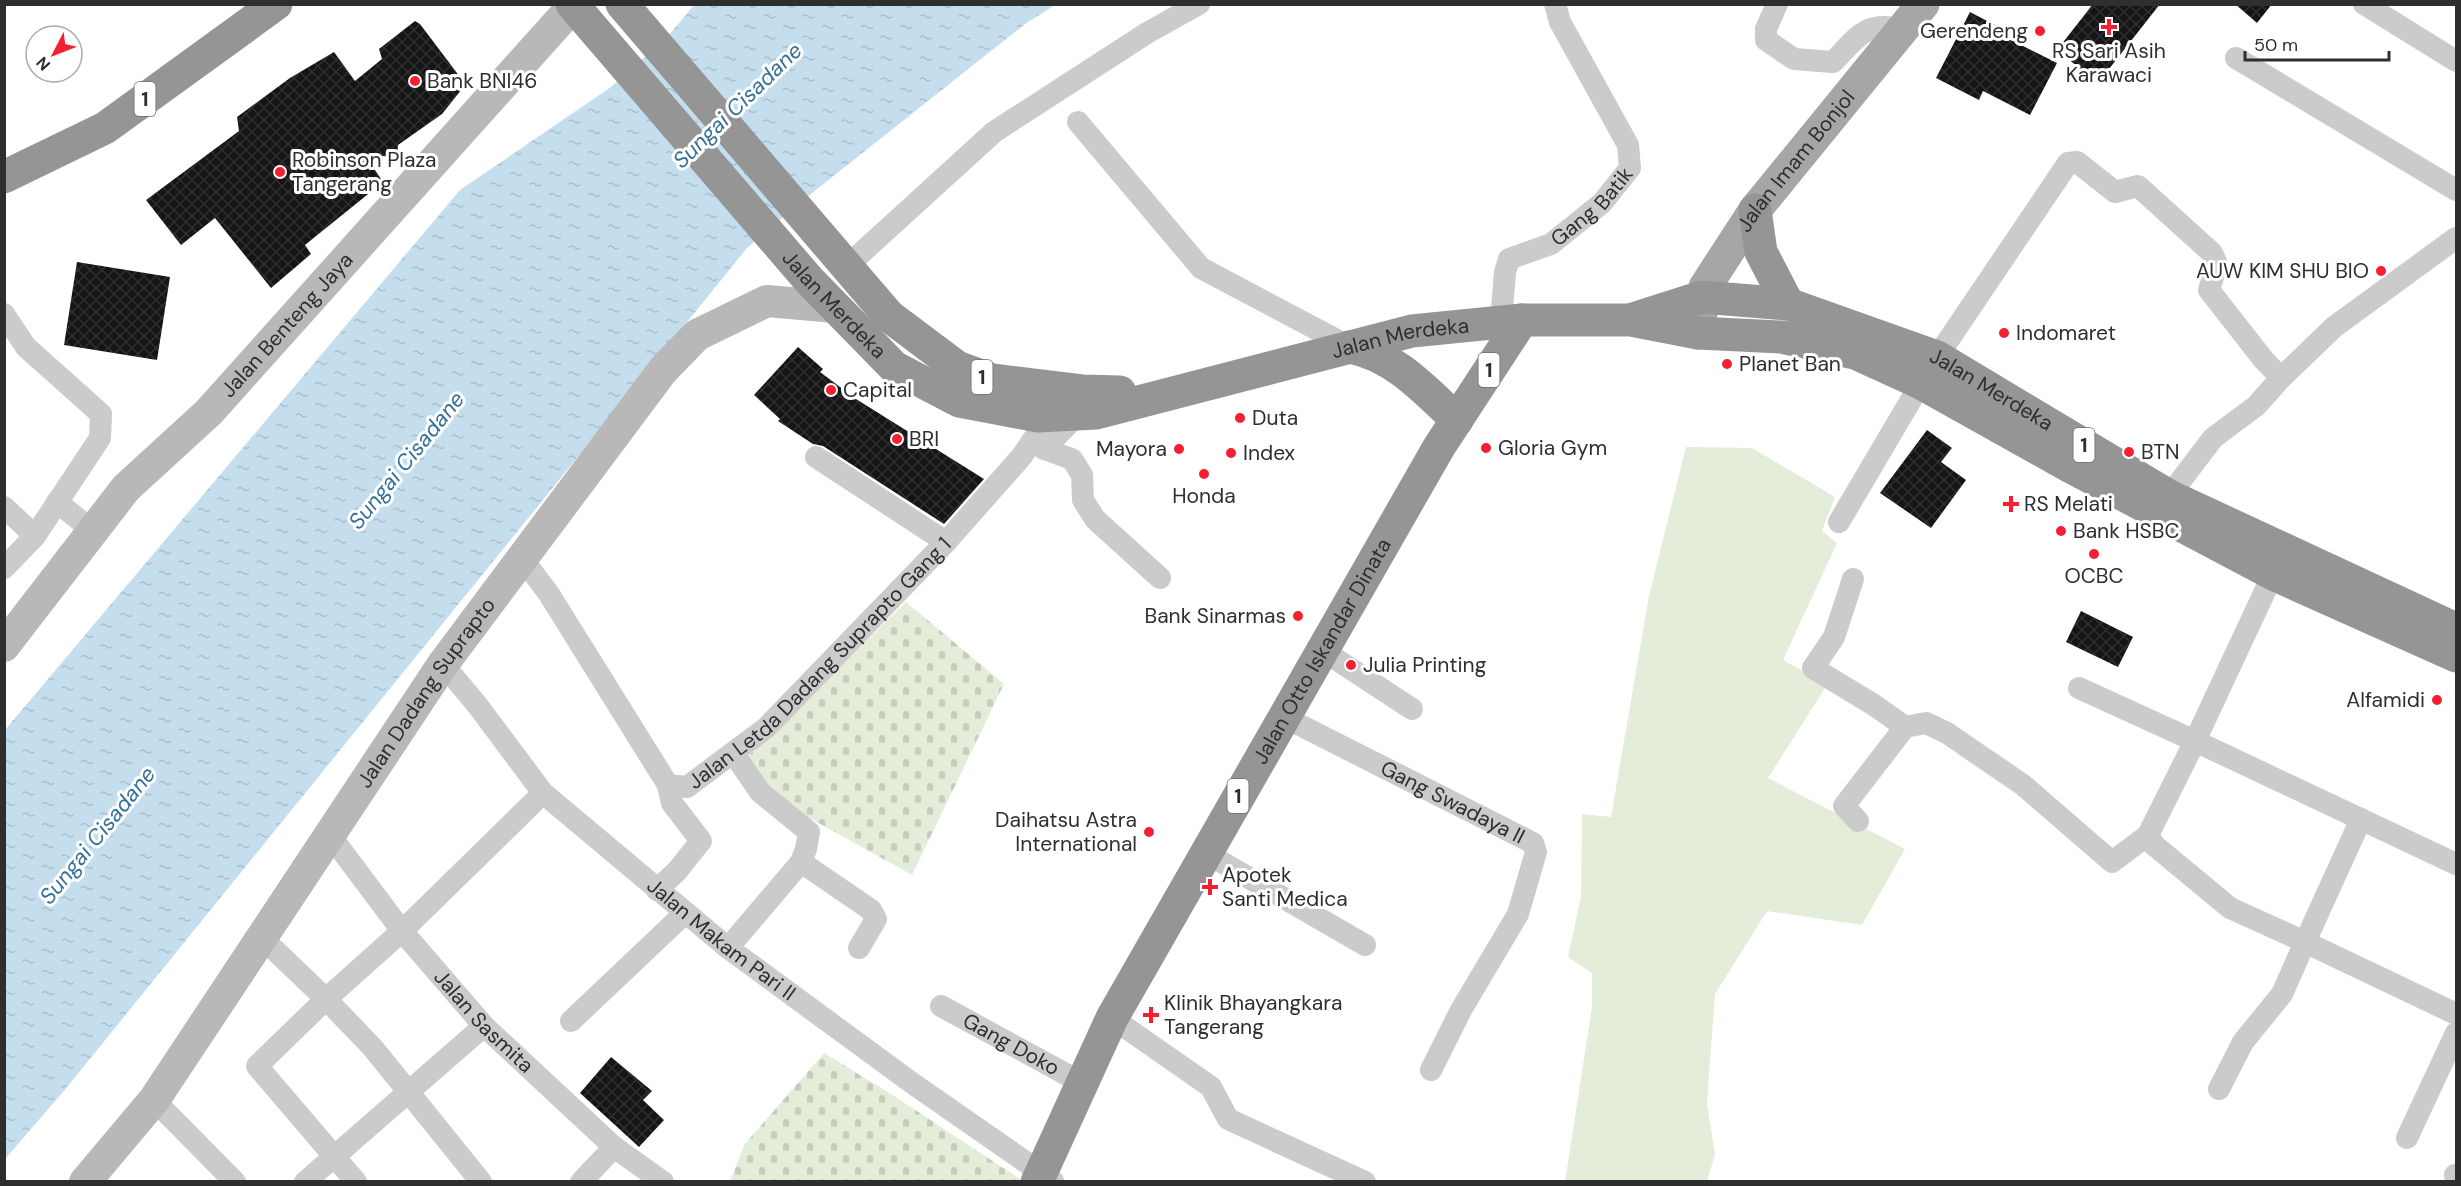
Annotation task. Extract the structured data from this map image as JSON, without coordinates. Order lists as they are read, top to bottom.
{
  "streets": {
    "highway": ["1", "Jalan Merdeka", "Jalan Otto Iskandar Dinata"],
    "main road": ["Jalan Imam Bonjol", "Jalan Benteng Jaya", "Jalan Dadang Suprapto"],
    "street": [
      "Gang Batik",
      "Jalan Letda Dadang Suprapto Gang 1",
      "Gang Swadaya II",
      "Jalan Makam Pari II",
      "Jalan Sasmita",
      "Gang Doko"
    ]
  },
  "crossings": [
    ["Jalan Imam Bonjol", "Jalan Merdeka"],
    ["Gang Batik", "Jalan Merdeka"],
    ["Gang Batik", "Jalan Otto Iskandar Dinata"],
    ["Jalan Merdeka", "Jalan Benteng Jaya"],
    ["Jalan Merdeka", "Jalan Otto Iskandar Dinata"],
    ["Jalan Merdeka", "Jalan Letda Dadang Suprapto Gang 1"],
    ["Jalan Merdeka", "Jalan Dadang Suprapto"],
    ["Jalan Otto Iskandar Dinata", "Gang Swadaya II"],
    ["Jalan Otto Iskandar Dinata", "Jalan Makam Pari II"],
    ["Jalan Otto Iskandar Dinata", "Gang Doko"],
    ["Jalan Letda Dadang Suprapto Gang 1", "Jalan Dadang Suprapto"],
    ["Jalan Dadang Suprapto", "Jalan Makam Pari II"],
    ["Jalan Dadang Suprapto", "Jalan Sasmita"]
  ],
  "water": ["Sungai Cisadane"],
  "places": {
    "health": [
      "RS Sari Asih Karawaci",
      "RS Melati",
      "Apotek Santi Medica",
      "Klinik Bhayangkara Tangerang"
    ],
    "other": [
      "Gerendeng",
      "Bank BNI46",
      "Robinson Plaza Tangerang",
      "AUW KIM SHU BIO",
      "Indomaret",
      "Planet Ban",
      "Capital",
      "Duta",
      "BRI",
      "Gloria Gym",
      "Mayora",
      "BTN",
      "Index",
      "Honda",
      "Bank HSBC",
      "OCBC",
      "Bank Sinarmas",
      "Julia Printing",
      "Alfamidi",
      "Daihatsu Astra International"
    ]
  },
  "scale_bar": "50 m",
  "north": "bottom left"
}
